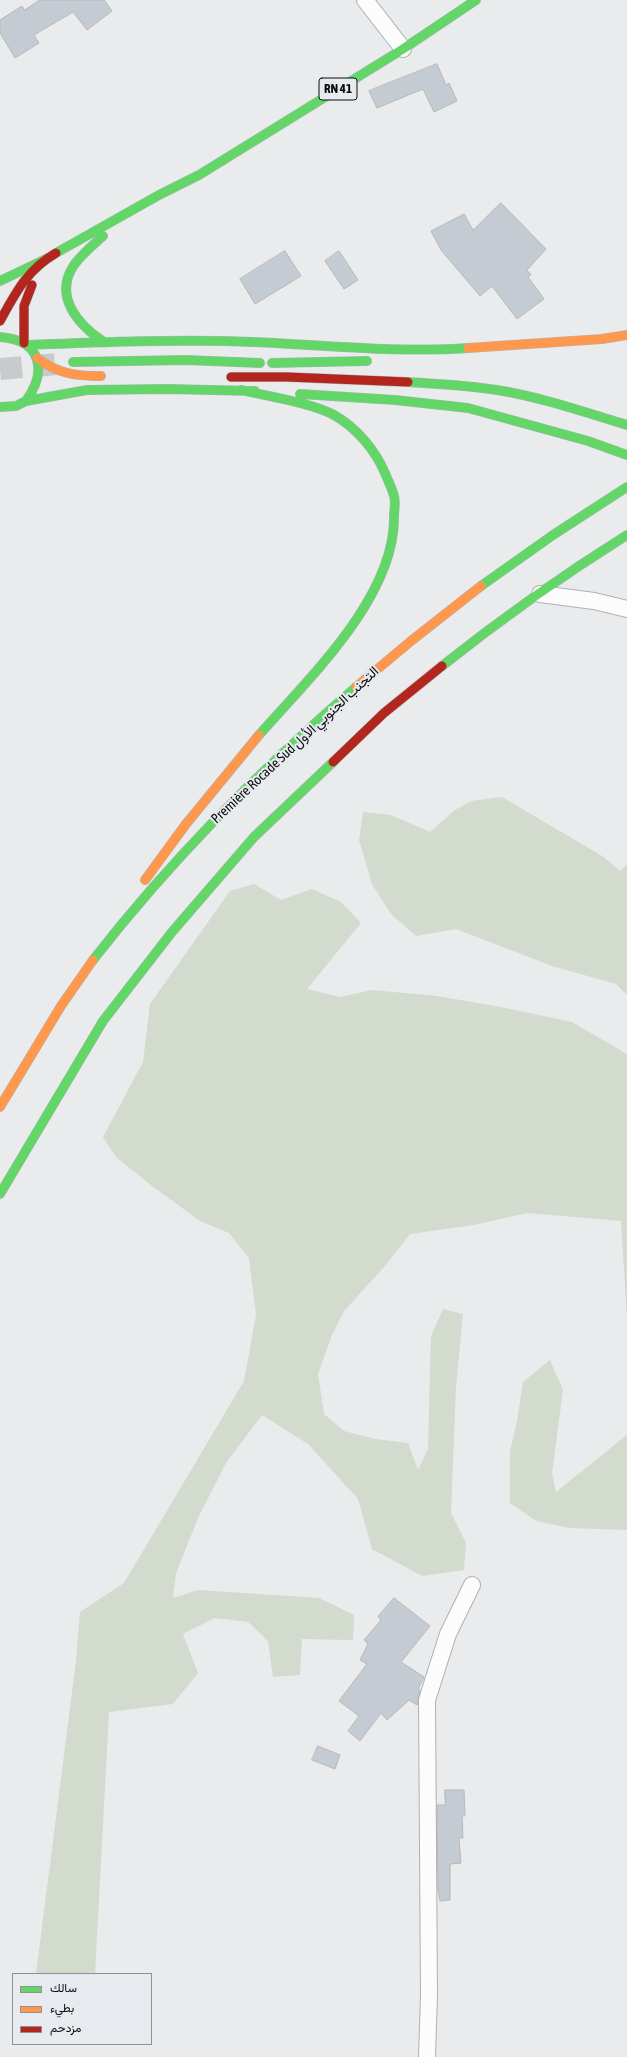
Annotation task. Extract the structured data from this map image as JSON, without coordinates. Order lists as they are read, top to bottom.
{
  "streets": {
    "main road": ["RN 41", "Première Rocade Sud التجنب الجنوبي الأول"]
  },
  "legend": ["سالك", "بطيء", "مزدحم"]
}
